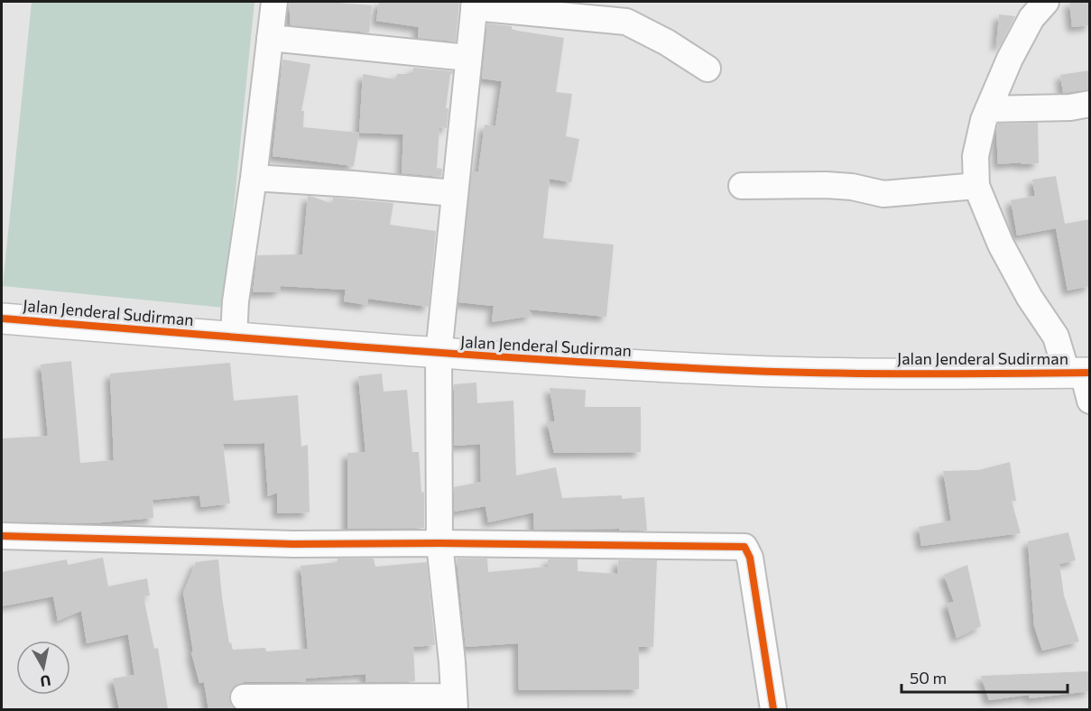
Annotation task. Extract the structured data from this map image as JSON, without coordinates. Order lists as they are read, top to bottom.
{
  "streets": {
    "main road": ["Jalan Jenderal Sudirman"]
  },
  "scale_bar": "50 m",
  "north": "bottom"
}
